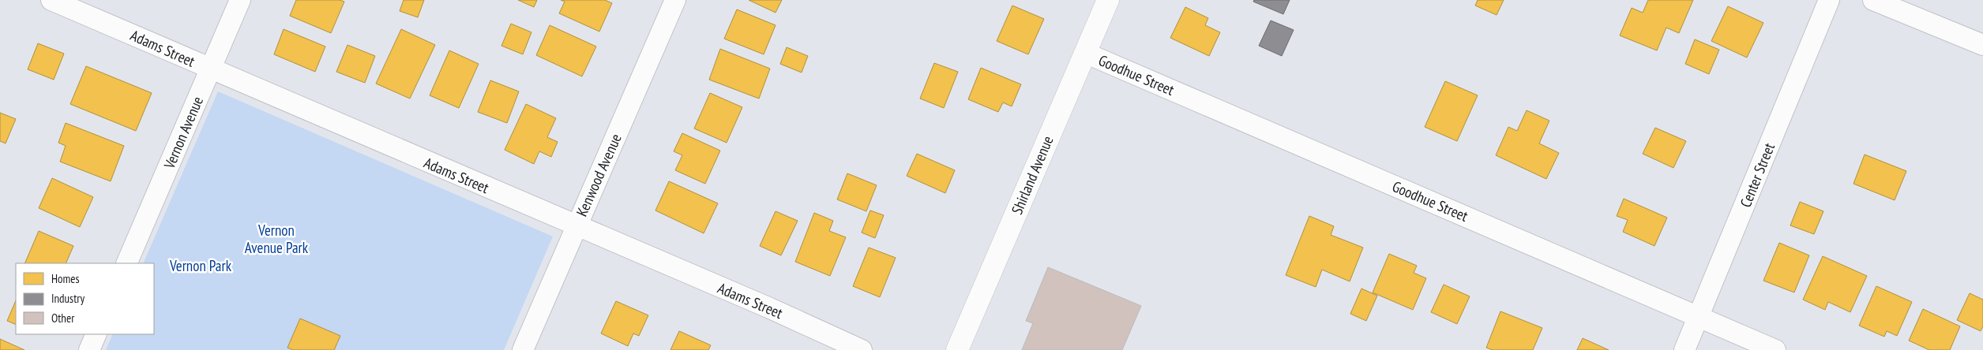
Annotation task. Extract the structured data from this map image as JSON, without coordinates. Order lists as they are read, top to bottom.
{
  "streets": {
    "street": [
      "Adams Street",
      "Goodhue Street",
      "Vernon Avenue",
      "Kenwood Avenue",
      "Shirland Avenue",
      "Center Street"
    ]
  },
  "crossings": [
    ["Adams Street", "Vernon Avenue"],
    ["Adams Street", "Kenwood Avenue"],
    ["Goodhue Street", "Shirland Avenue"],
    ["Goodhue Street", "Center Street"]
  ],
  "parks": ["Vernon Avenue Park", "Vernon Park"],
  "legend": ["Homes", "Industry", "Other"]
}
